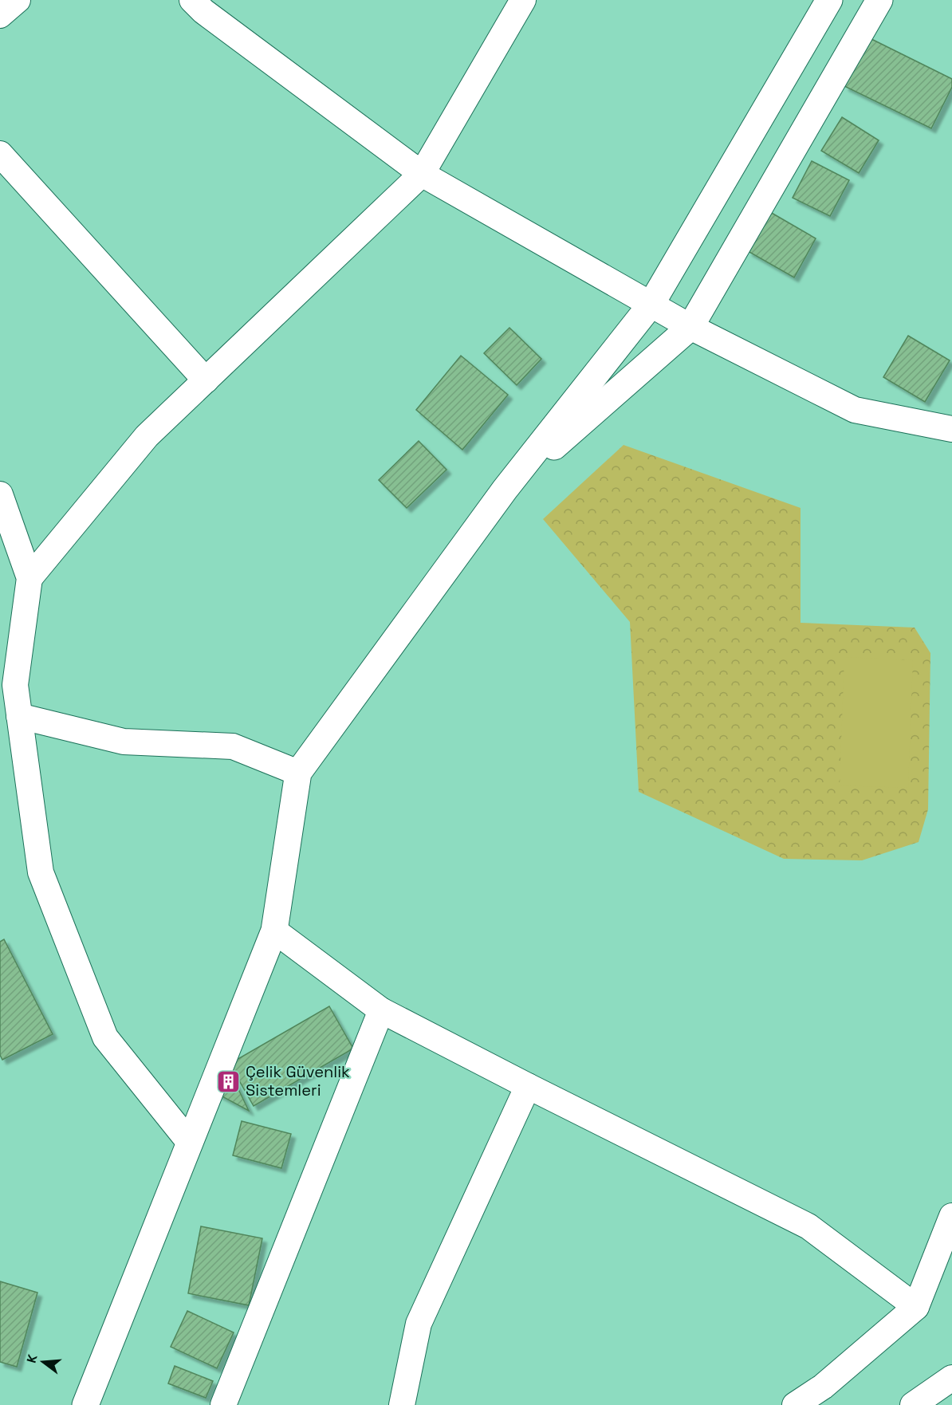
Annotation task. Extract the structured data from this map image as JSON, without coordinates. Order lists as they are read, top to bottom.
{
  "places": {
    "building": ["Çelik Güvenlik Sistemleri"]
  },
  "north": "left"
}
